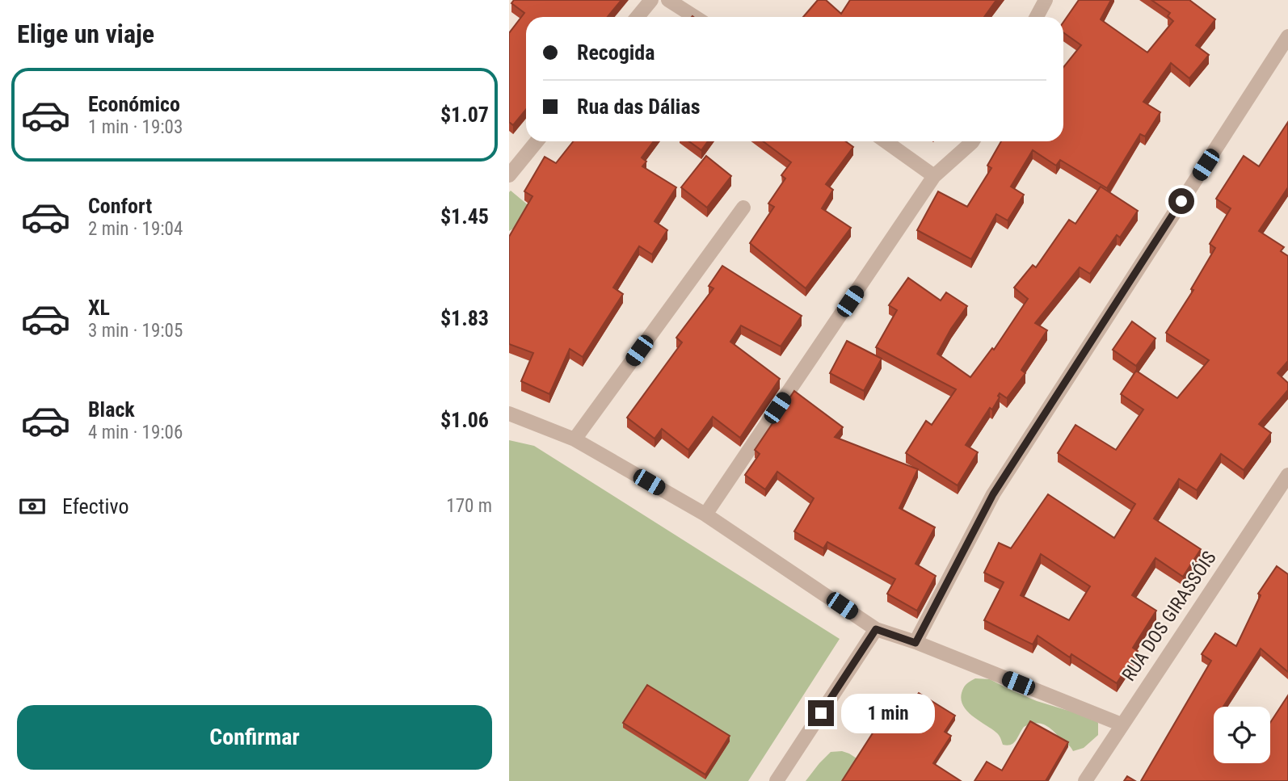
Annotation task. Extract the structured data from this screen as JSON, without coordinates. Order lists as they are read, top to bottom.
{
  "streets": {
    "street": ["RUA DOS GIRASSÓIS"]
  },
  "page": {
    "heading": "Elige un viaje",
    "banner": ["Recogida", "Rua das Dálias"],
    "list": [
      {
        "name": "Económico",
        "note": "1 min · 19:03",
        "value": "$1.07"
      },
      {
        "name": "Confort",
        "note": "2 min · 19:04",
        "value": "$1.45"
      },
      {
        "name": "XL",
        "note": "3 min · 19:05",
        "value": "$1.83"
      },
      {
        "name": "Black",
        "note": "4 min · 19:06",
        "value": "$1.06"
      }
    ],
    "pay": ["Efectivo", "170 m"],
    "buttons": "Confirmar",
    "bubble": "1 min"
  }
}
